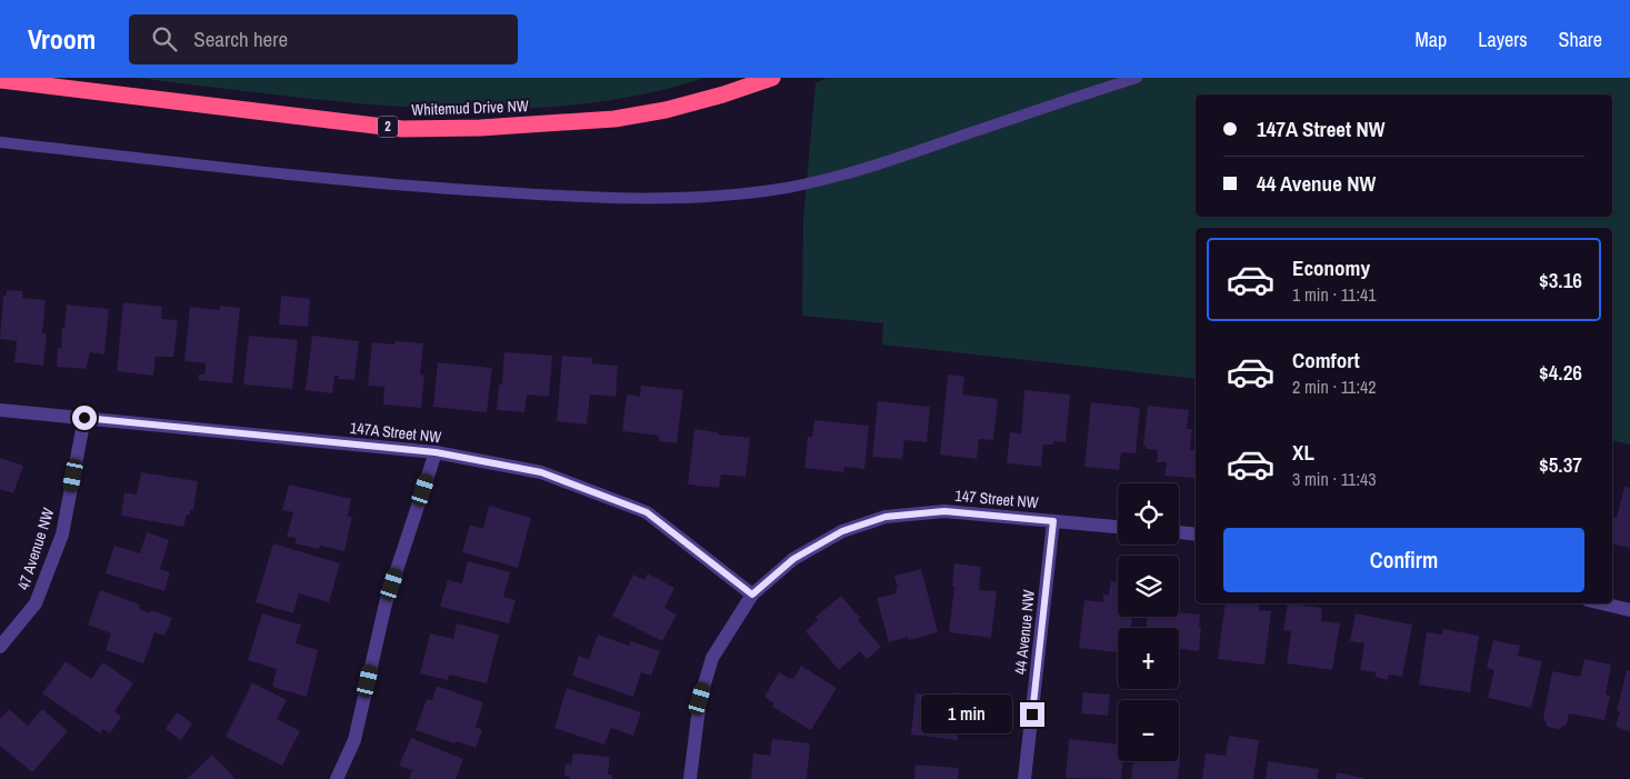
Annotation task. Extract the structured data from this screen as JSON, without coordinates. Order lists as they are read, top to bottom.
{
  "streets": {
    "highway": ["Whitemud Drive NW", "2"],
    "street": [
      "147A Street NW",
      "147 Street NW",
      "47 Avenue NW",
      "44 Avenue NW"
    ]
  },
  "crossings": [
    ["147A Street NW", "147 Street NW"],
    ["147A Street NW", "47 Avenue NW"],
    ["147 Street NW", "44 Avenue NW"]
  ],
  "page": {
    "header": "Vroom",
    "search": "Search here",
    "nav": ["Map", "Layers", "Share"],
    "banner": ["147A Street NW", "44 Avenue NW"],
    "list": [
      {
        "name": "Economy",
        "note": "1 min · 11:41",
        "value": "$3.16"
      },
      {
        "name": "Comfort",
        "note": "2 min · 11:42",
        "value": "$4.26"
      },
      {
        "name": "XL",
        "note": "3 min · 11:43",
        "value": "$5.37"
      }
    ],
    "map_buttons": ["+", "−"],
    "buttons": "Confirm",
    "bubble": "1 min"
  }
}
